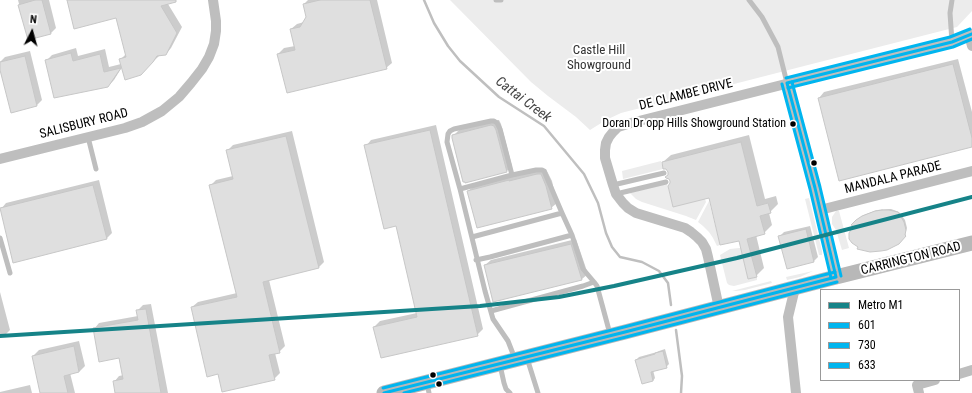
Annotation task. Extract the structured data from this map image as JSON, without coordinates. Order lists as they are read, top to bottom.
{
  "streets": {
    "main road": ["CARRINGTON ROAD"],
    "street": ["DE CLAMBE DRIVE", "SALISBURY ROAD", "MANDALA PARADE"]
  },
  "crossings": [
    ["DE CLAMBE DRIVE", "CARRINGTON ROAD"]
  ],
  "water": ["Cattai Creek"],
  "parks": ["Castle Hill Showground"],
  "places": ["Doran Dr opp Hills Showground Station"],
  "lines": [
    "transit line 633",
    "transit line 601",
    "transit line 730",
    "metro line M1"
  ],
  "legend": [
    "Metro M1",
    "601",
    "730",
    "633"
  ],
  "north": "top"
}
